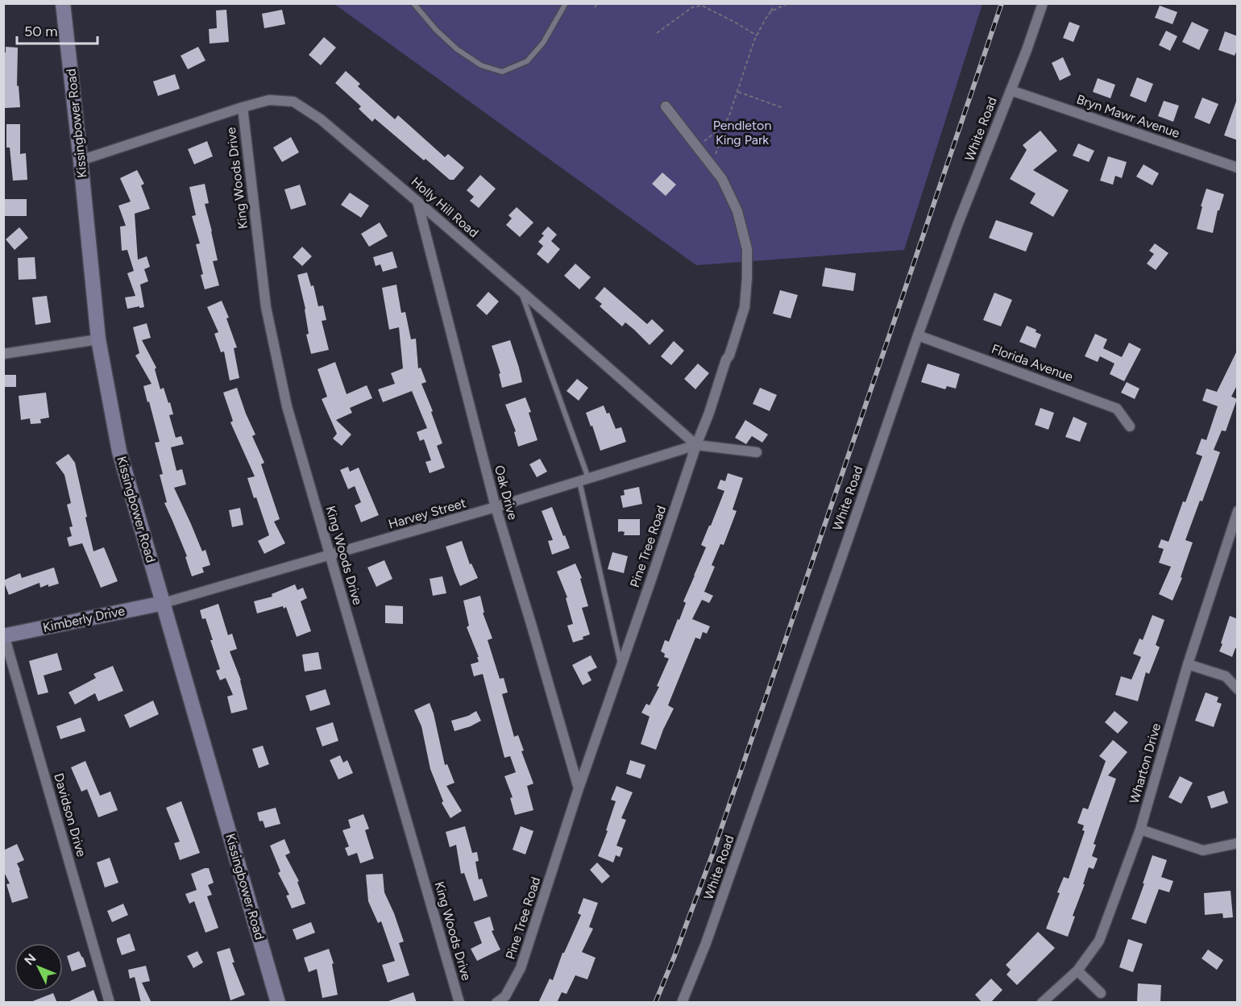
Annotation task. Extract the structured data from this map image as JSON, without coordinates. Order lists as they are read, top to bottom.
{
  "streets": {
    "street": [
      "Bryn Mawr Avenue",
      "Kissingbower Road",
      "White Road",
      "King Woods Drive",
      "Holly Hill Road",
      "Florida Avenue",
      "Oak Drive",
      "Harvey Street",
      "Pine Tree Road",
      "Kimberly Drive",
      "Wharton Drive",
      "Davidson Drive"
    ]
  },
  "crossings": [
    ["Bryn Mawr Avenue", "White Road"],
    ["Kissingbower Road", "Holly Hill Road"],
    ["Kissingbower Road", "Harvey Street"],
    ["Kissingbower Road", "Kimberly Drive"],
    ["White Road", "Florida Avenue"],
    ["King Woods Drive", "Holly Hill Road"],
    ["King Woods Drive", "Harvey Street"],
    ["Holly Hill Road", "Oak Drive"],
    ["Holly Hill Road", "Harvey Street"],
    ["Holly Hill Road", "Pine Tree Road"],
    ["Oak Drive", "Harvey Street"],
    ["Oak Drive", "Pine Tree Road"],
    ["Harvey Street", "Pine Tree Road"],
    ["Harvey Street", "Kimberly Drive"],
    ["Kimberly Drive", "Davidson Drive"]
  ],
  "parks": ["Pendleton King Park"],
  "scale_bar": "50 m",
  "north": "top left"
}
